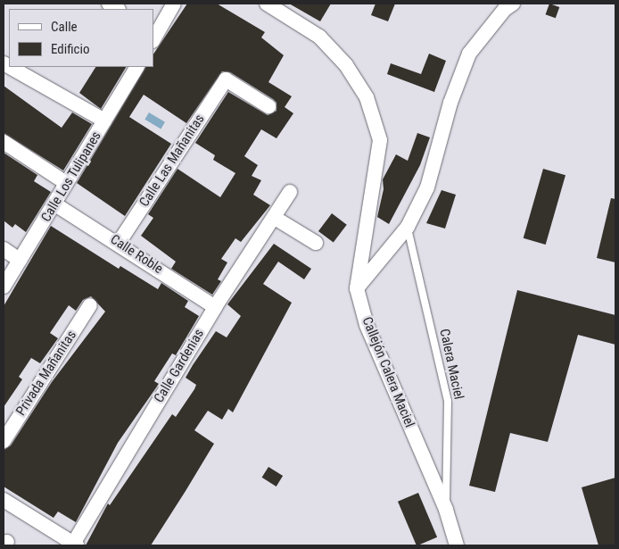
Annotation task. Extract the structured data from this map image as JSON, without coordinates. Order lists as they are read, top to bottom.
{
  "streets": {
    "street": [
      "Calle Las Mañanitas",
      "Calle Los Tulipanes",
      "Calle Roble",
      "Calle Gardenias",
      "Callejón Calera Maciel",
      "Privada Mañanitas"
    ],
    "lane": ["Calera Maciel"]
  },
  "crossings": [
    ["Calle Las Mañanitas", "Calle Roble"],
    ["Calle Los Tulipanes", "Calle Roble"],
    ["Calle Roble", "Calle Gardenias"],
    ["Calera Maciel", "Callejón Calera Maciel"]
  ],
  "legend": ["Calle", "Edificio"]
}
